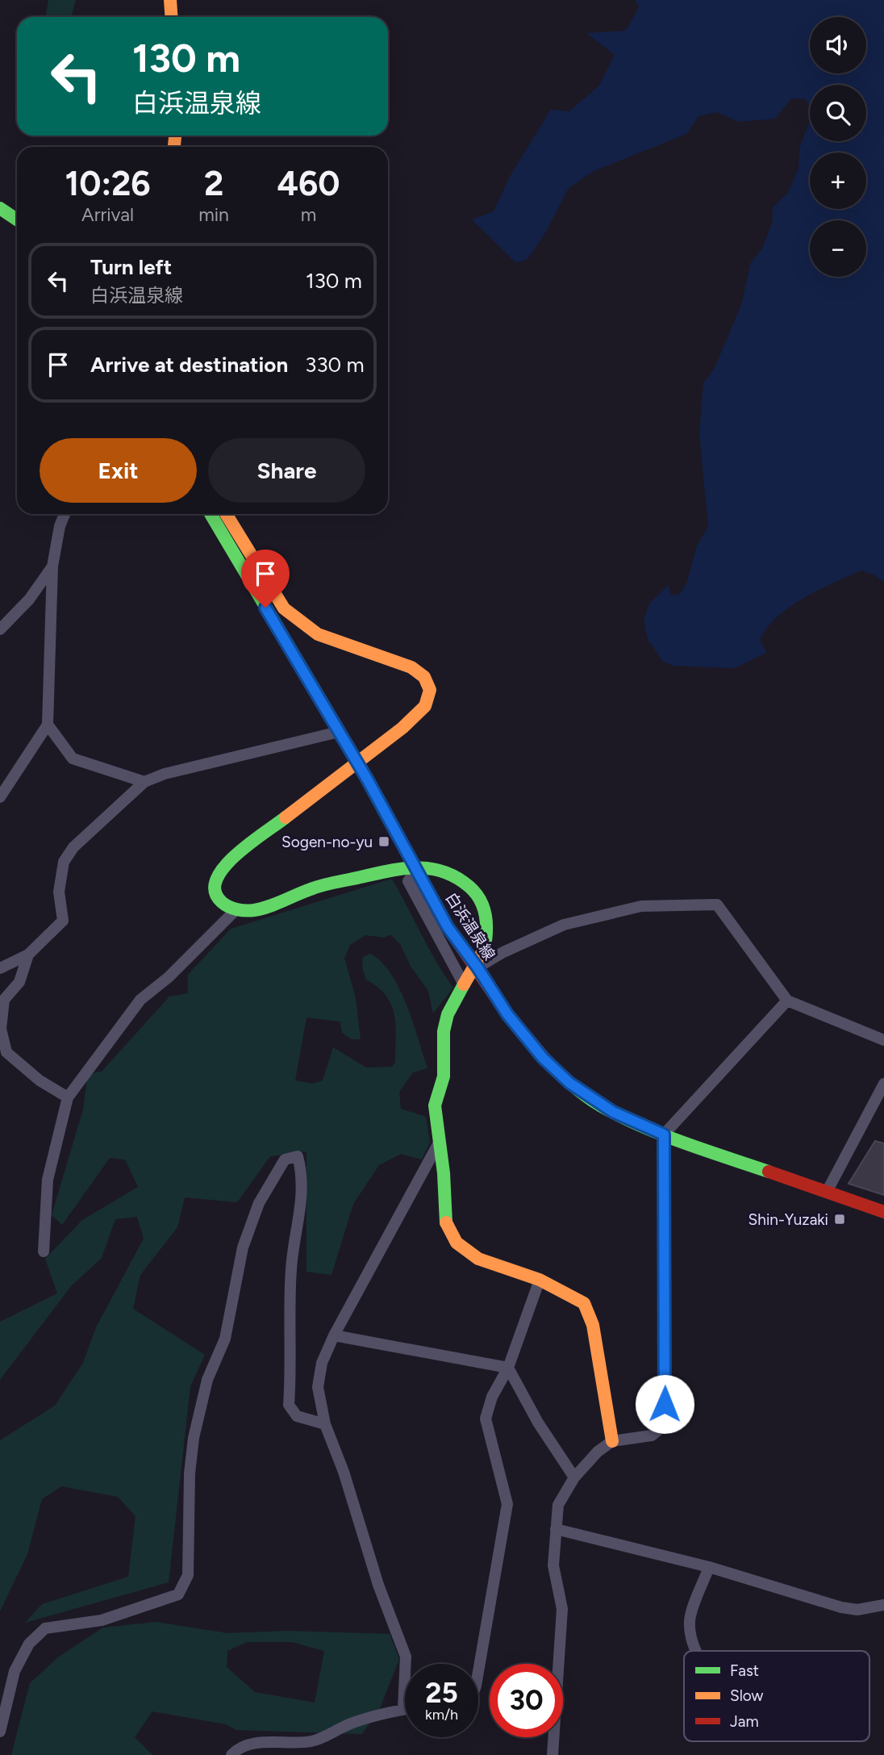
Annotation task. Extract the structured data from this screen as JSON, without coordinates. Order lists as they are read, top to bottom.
{
  "streets": {
    "street": ["白浜温泉線"]
  },
  "places": {
    "transit": ["Sogen-no-yu", "Shin-Yuzaki"]
  },
  "legend": ["Fast", "Slow", "Jam"],
  "page": {
    "map_buttons": ["+", "−"],
    "turn": ["130 m", "白浜温泉線"],
    "eta": [
      "10:26",
      "Arrival",
      "2",
      "min",
      "460",
      "m"
    ],
    "list": [
      {
        "name": "Turn left",
        "note": "白浜温泉線",
        "value": "130 m"
      },
      {
        "name": "Arrive at destination",
        "value": "330 m"
      }
    ],
    "buttons": ["Exit", "Share"],
    "speed": "25 km/h",
    "limit": "30"
  }
}
